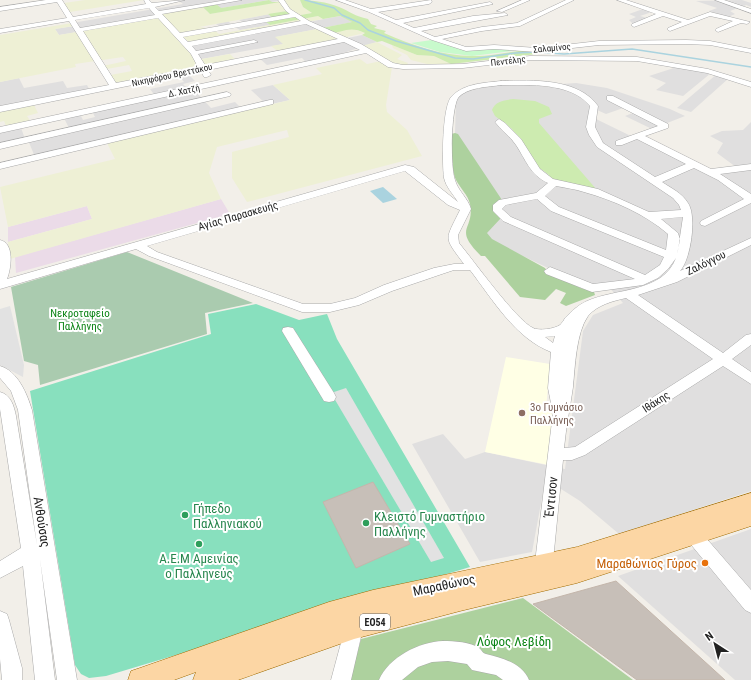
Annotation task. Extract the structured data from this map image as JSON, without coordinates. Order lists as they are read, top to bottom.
{
  "streets": {
    "main road": ["Μαραθώνος", "ΕΟ54"],
    "street": [
      "Σαλαμίνος",
      "Πεντέλης",
      "Νικηφόρου Βρεττάκου",
      "Δ. Χατζή",
      "Αγίας Παρασκευής",
      "Ζαλόγγου",
      "Ιθάκης",
      "Έντισον",
      "Ανθούσας"
    ]
  },
  "crossings": [
    ["Πεντέλης", "Νικηφόρου Βρεττάκου"],
    ["Πεντέλης", "Δ. Χατζή"],
    ["Νικηφόρου Βρεττάκου", "Δ. Χατζή"],
    ["Ζαλόγγου", "Έντισον"],
    ["Ιθάκης", "Έντισον"],
    ["Έντισον", "Μαραθώνος"]
  ],
  "parks": ["Νεκροταφείο Παλλήνης", "Λόφος Λεβίδη"],
  "places": [
    "3ο Γυμνάσιο Παλλήνης",
    "Γήπεδο Παλληνιακού",
    "Κλειστό Γυμναστήριο Παλλήνης",
    "Α.Ε.Μ Αμεινίας ο Παλληνεύς",
    "Μαραθώνιος Γύρος"
  ],
  "north": "top left"
}
